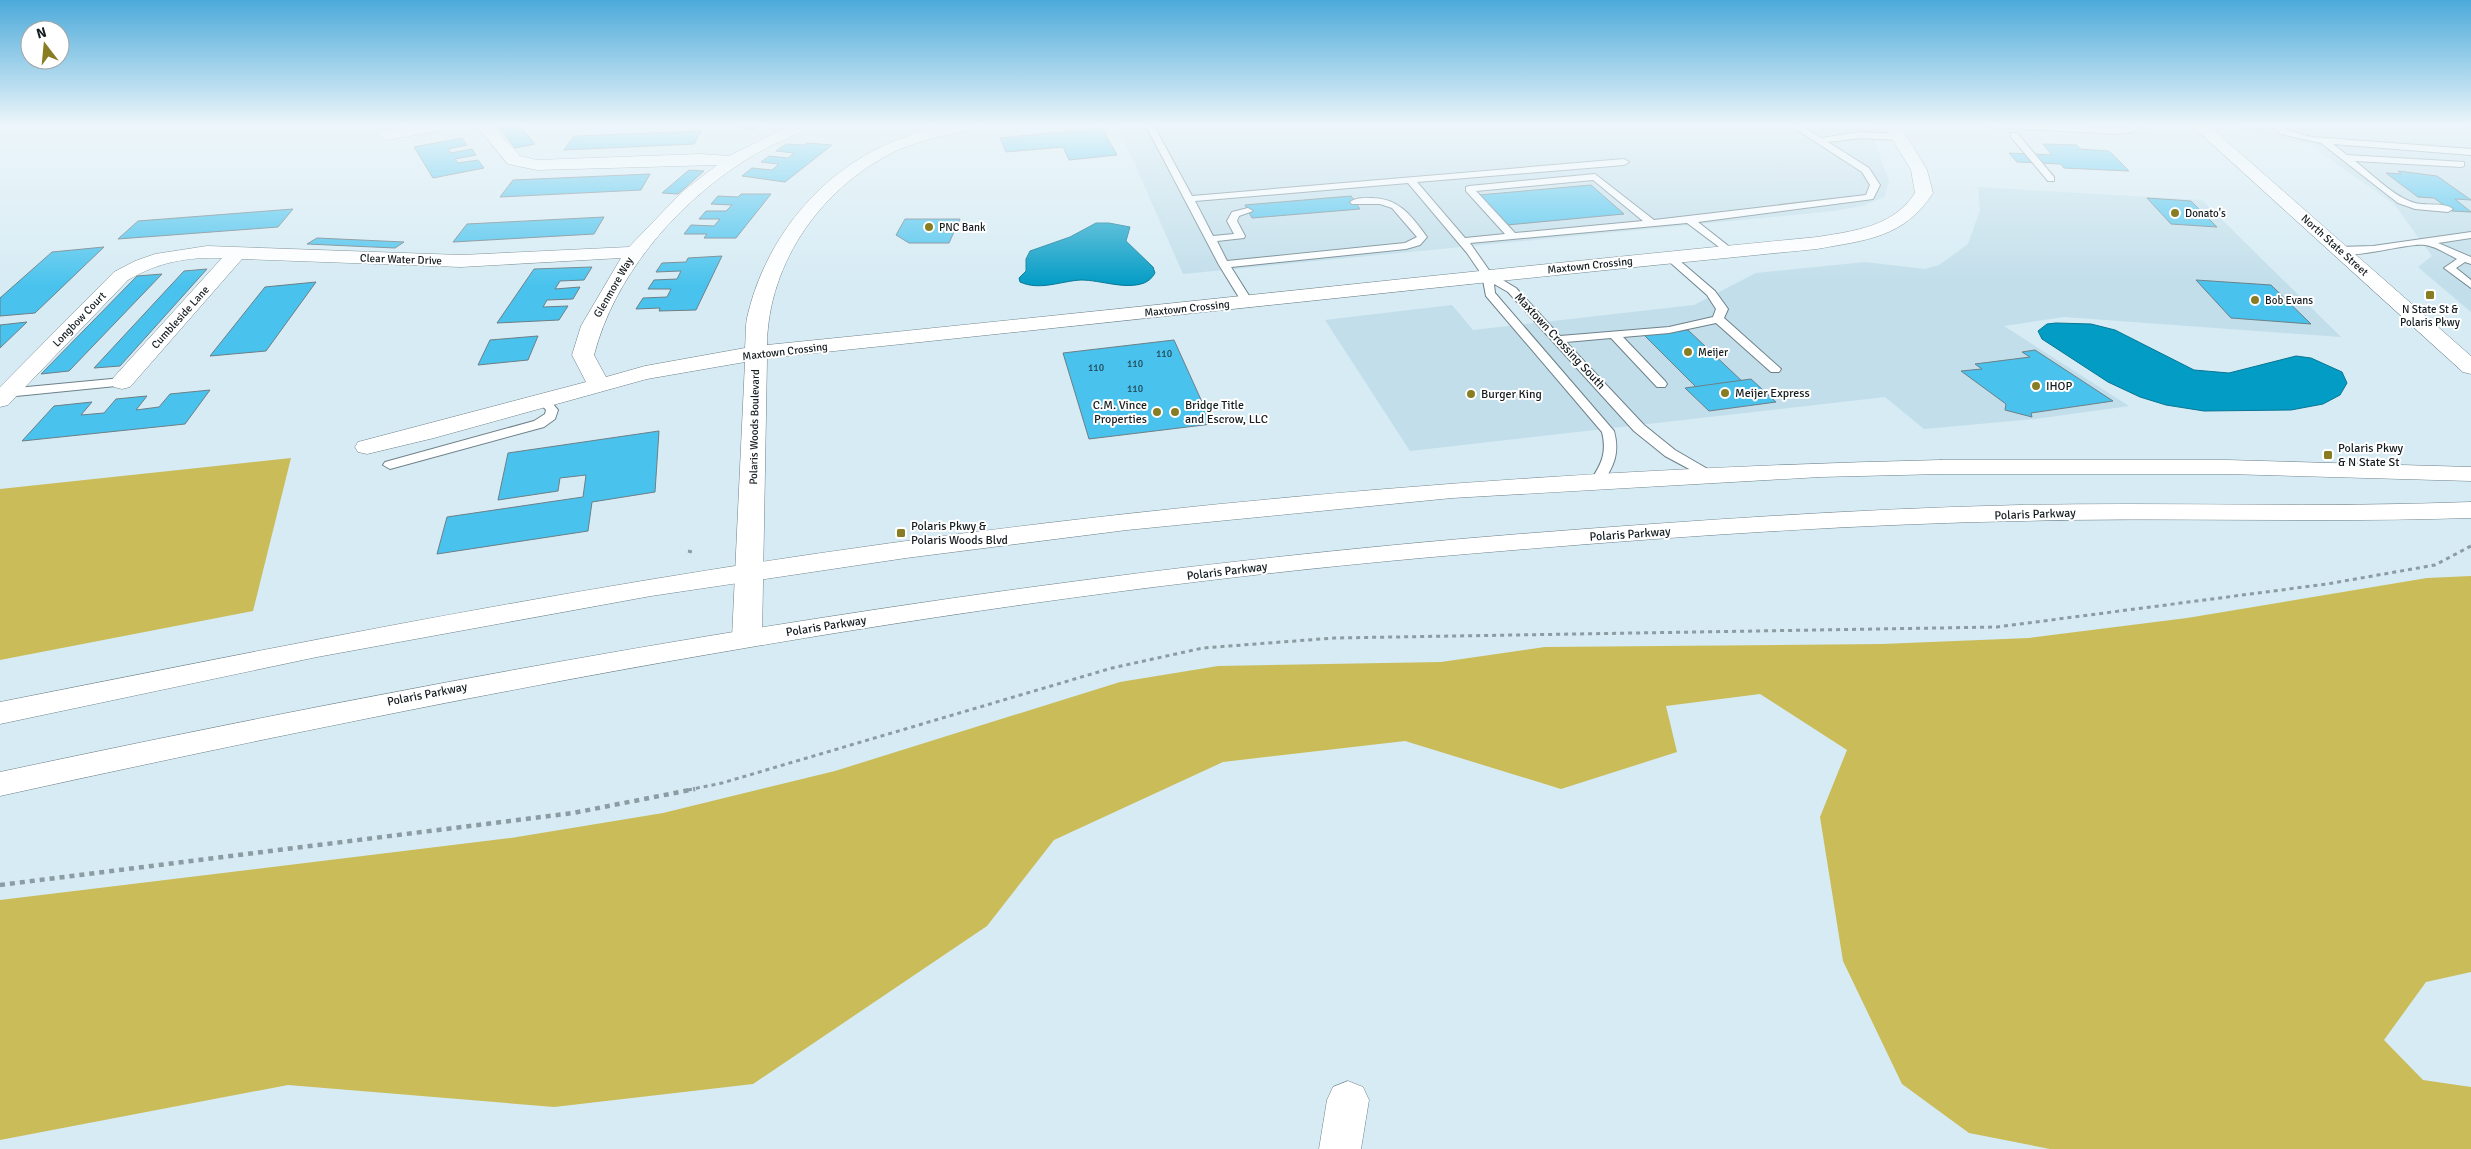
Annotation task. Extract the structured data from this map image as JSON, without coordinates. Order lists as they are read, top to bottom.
{
  "streets": {
    "street": [
      "North State Street",
      "Clear Water Drive",
      "Maxtown Crossing",
      "Glenmore Way",
      "Cumbleside Lane",
      "Longbow Court",
      "Polaris Woods Boulevard",
      "Polaris Parkway"
    ],
    "lane": ["Maxtown Crossing South"]
  },
  "crossings": [
    ["Clear Water Drive", "Glenmore Way"],
    ["Clear Water Drive", "Cumbleside Lane"],
    ["Clear Water Drive", "Longbow Court"],
    ["Maxtown Crossing", "Glenmore Way"],
    ["Maxtown Crossing", "Maxtown Crossing South"],
    ["Maxtown Crossing", "Polaris Woods Boulevard"],
    ["Polaris Woods Boulevard", "Polaris Parkway"]
  ],
  "places": {
    "other": [
      "Donato's",
      "PNC Bank",
      "Bob Evans",
      "Meijer",
      "IHOP",
      "Meijer Express",
      "Burger King",
      "C.M. Vince Properties",
      "Bridge Title and Escrow, LLC"
    ],
    "transit": ["N State St & Polaris Pkwy", "Polaris Pkwy & N State St", "Polaris Pkwy & Polaris Woods Blvd"]
  },
  "house_numbers": [
    "110",
    "110",
    "110",
    "110"
  ],
  "north": "top"
}
